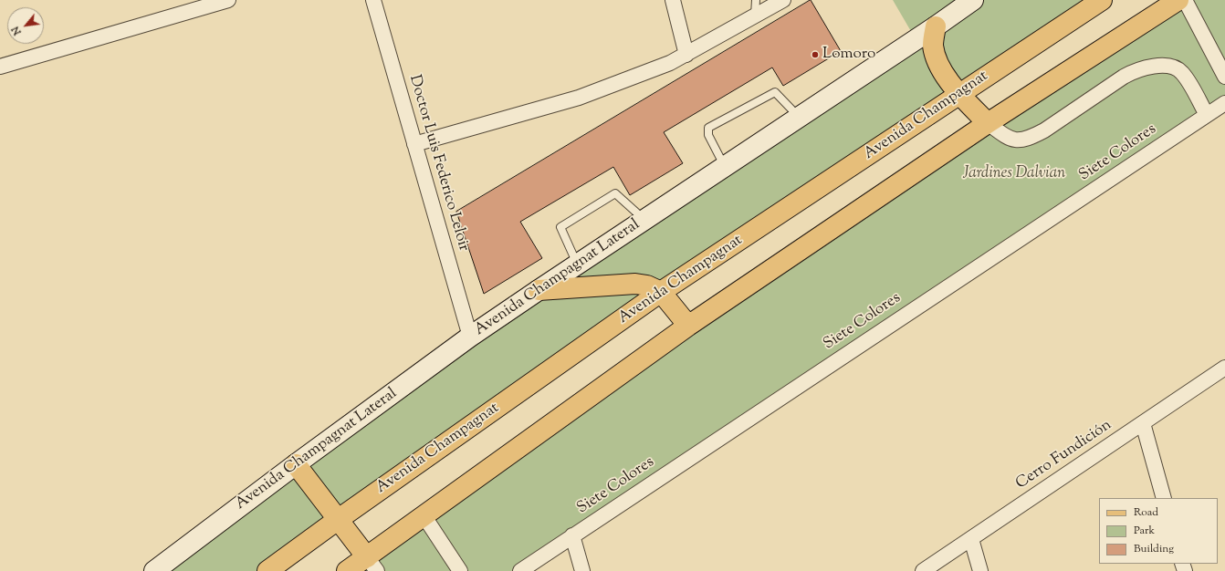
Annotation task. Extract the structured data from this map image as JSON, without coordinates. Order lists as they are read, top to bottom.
{
  "streets": {
    "main road": ["Avenida Champagnat"],
    "street": [
      "Siete Colores",
      "Doctor Luis Federico Leloir",
      "Avenida Champagnat Lateral",
      "Cerro Fundición"
    ]
  },
  "crossings": [
    ["Doctor Luis Federico Leloir", "Avenida Champagnat Lateral"]
  ],
  "parks": ["Jardines Dalvian"],
  "places": ["Lomoro"],
  "legend": ["Road", "Park", "Building"],
  "north": "bottom left"
}
